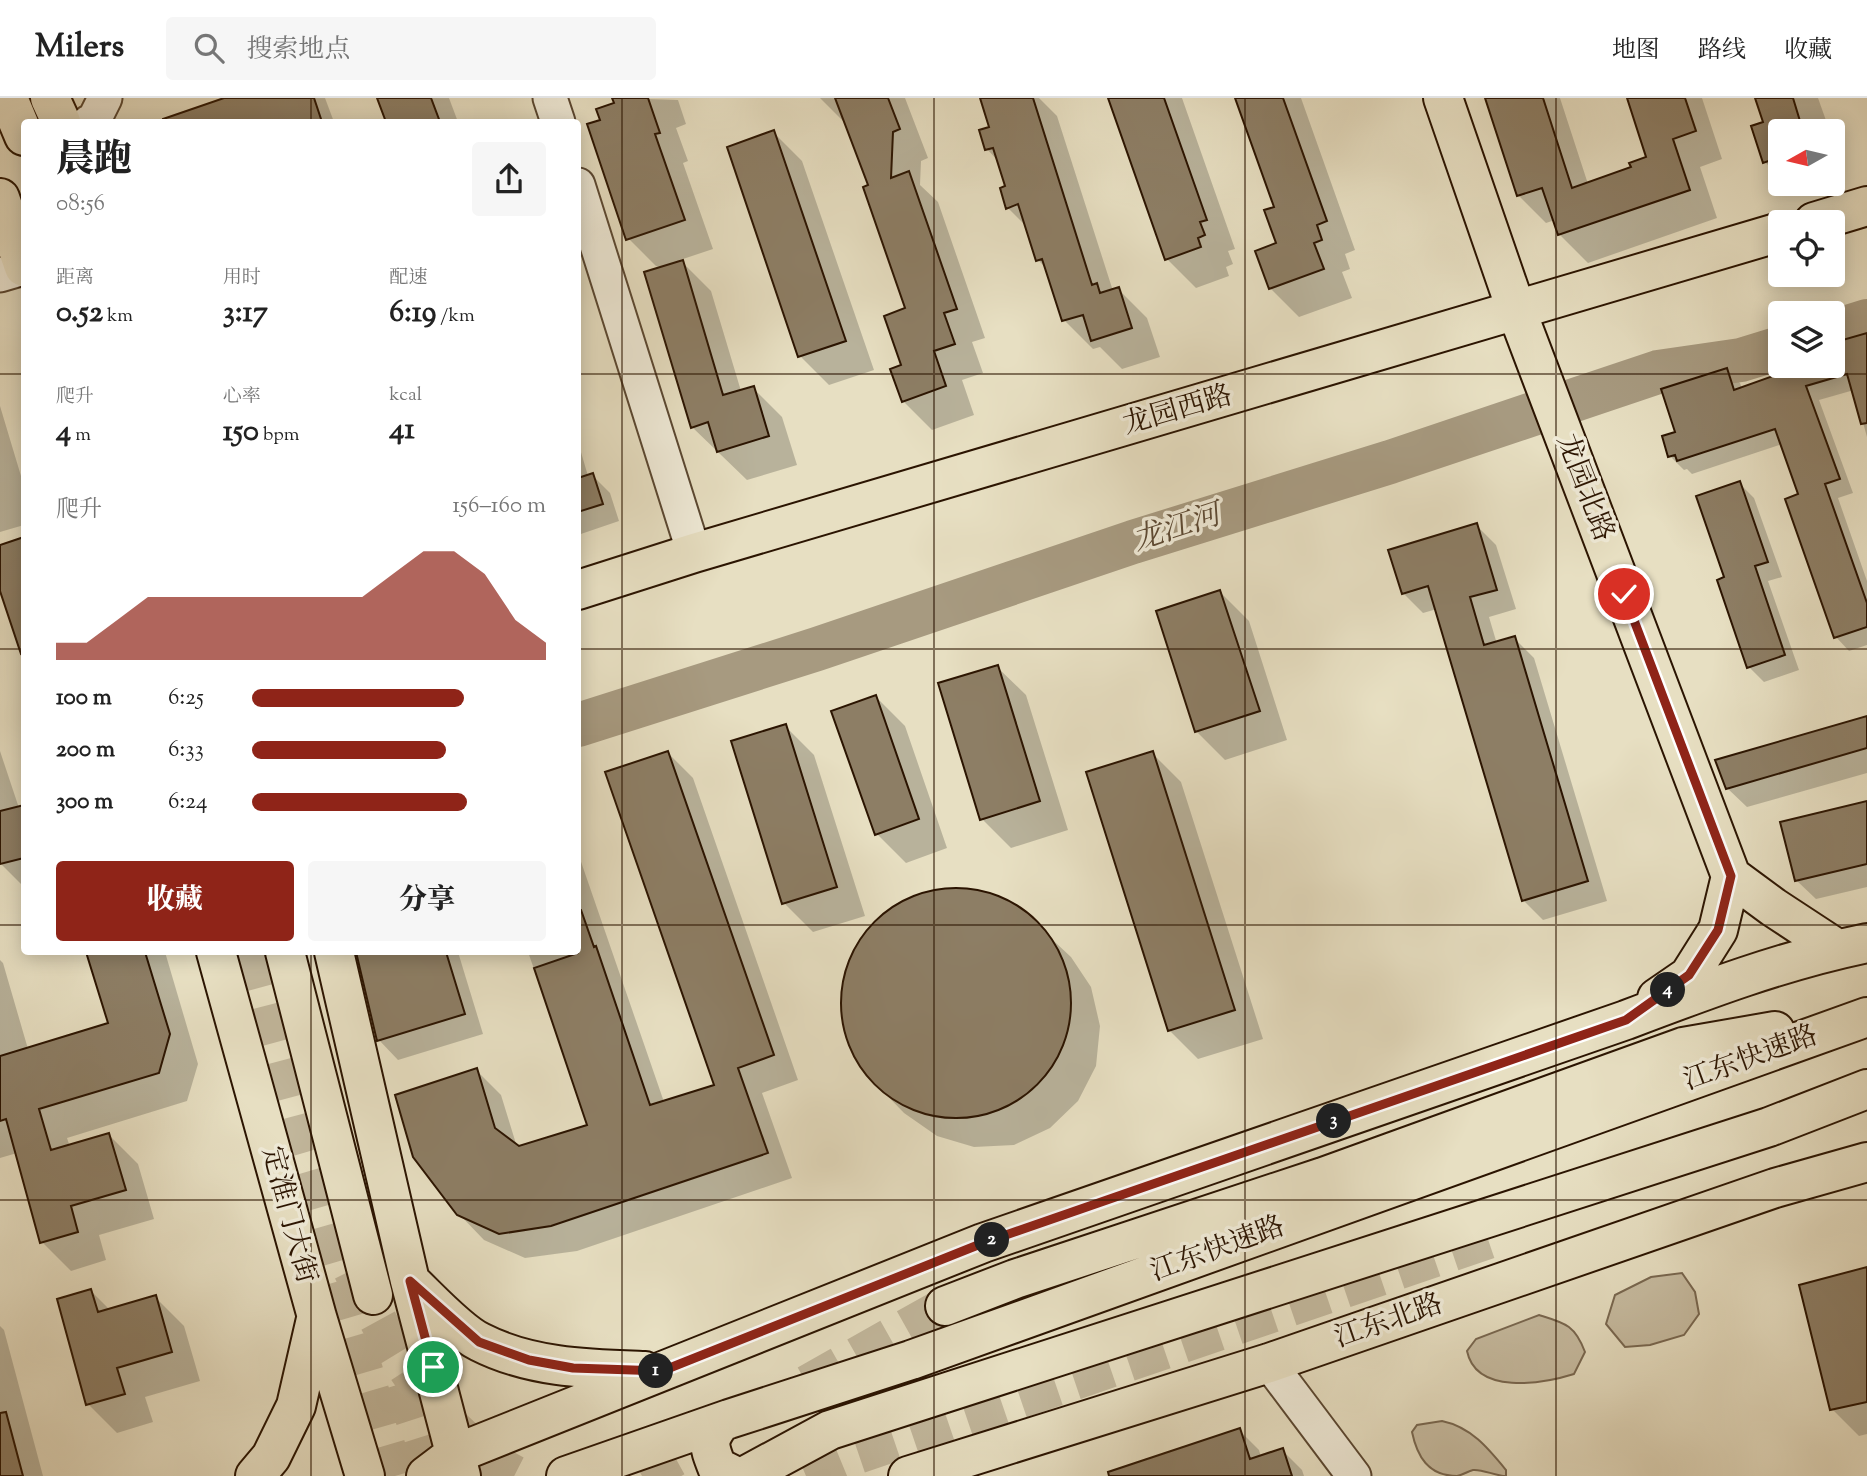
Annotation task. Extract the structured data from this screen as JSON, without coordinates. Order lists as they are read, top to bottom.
{
  "streets": {
    "main road": [
      "龙园西路",
      "龙园北路",
      "江东快速路",
      "定淮门大街",
      "江东北路"
    ]
  },
  "crossings": [
    ["龙园西路", "龙园北路"]
  ],
  "water": ["龙江河"],
  "north": "left",
  "page": {
    "header": "Milers",
    "search": "搜索地点",
    "nav": ["地图", "路线", "收藏"],
    "heading": ["晨跑", "08:56"],
    "stats": [
      ["距离", "0.52 km"],
      ["用时", "3:17"],
      ["配速", "6:19 /km"],
      ["爬升", "4 m"],
      ["心率", "150 bpm"],
      ["kcal", "41"]
    ],
    "chart": ["爬升", "156–160 m"],
    "list": [
      {
        "name": "100 m",
        "note": "6:25"
      },
      {
        "name": "200 m",
        "note": "6:33"
      },
      {
        "name": "300 m",
        "note": "6:24"
      }
    ],
    "buttons": ["收藏", "分享"],
    "pins": [
      "4",
      "3",
      "2",
      "1"
    ]
  }
}
